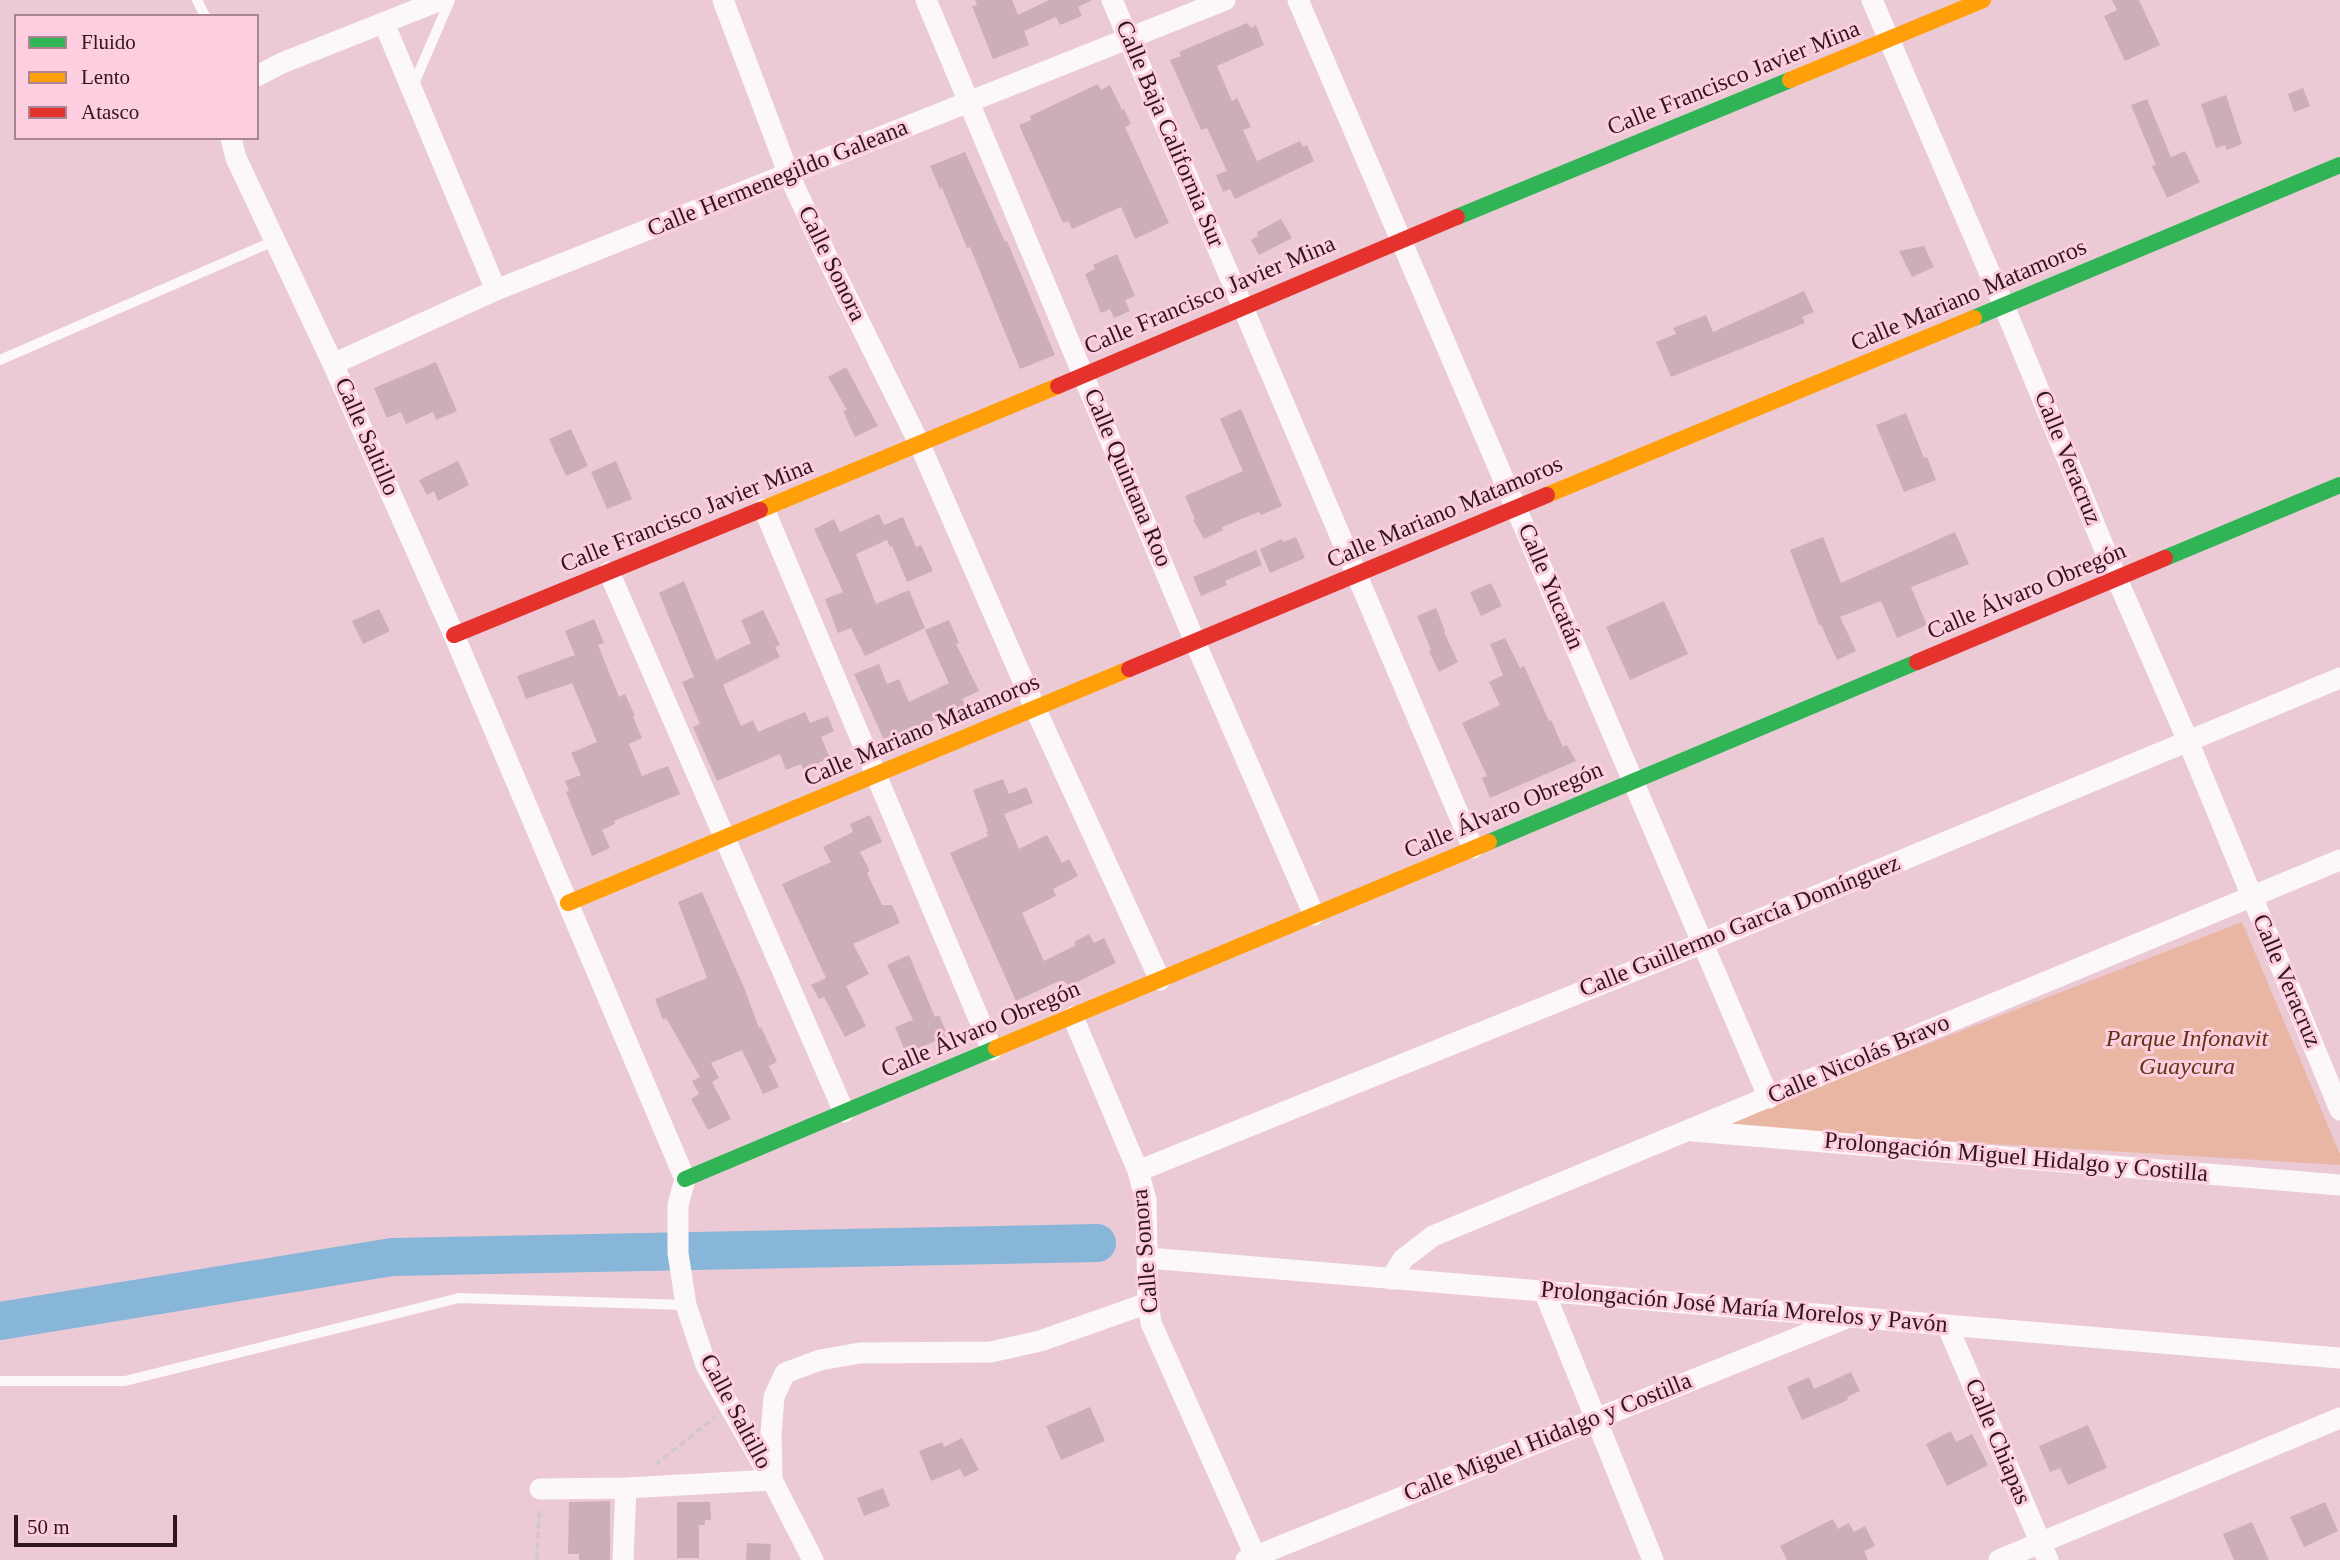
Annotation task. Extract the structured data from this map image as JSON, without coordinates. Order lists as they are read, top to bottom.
{
  "streets": {
    "street": [
      "Calle Francisco Javier Mina",
      "Calle Baja California Sur",
      "Calle Hermenegildo Galeana",
      "Calle Sonora",
      "Calle Mariano Matamoros",
      "Calle Saltillo",
      "Calle Veracruz",
      "Calle Quintana Roo",
      "Calle Yucatán",
      "Calle Álvaro Obregón",
      "Calle Guillermo García Domínguez",
      "Calle Nicolás Bravo",
      "Prolongación Miguel Hidalgo y Costilla",
      "Prolongación José María Morelos y Pavón",
      "Calle Miguel Hidalgo y Costilla",
      "Calle Chiapas"
    ]
  },
  "crossings": [
    ["Calle Francisco Javier Mina", "Calle Baja California Sur"],
    ["Calle Francisco Javier Mina", "Calle Sonora"],
    ["Calle Francisco Javier Mina", "Calle Saltillo"],
    ["Calle Francisco Javier Mina", "Calle Veracruz"],
    ["Calle Francisco Javier Mina", "Calle Quintana Roo"],
    ["Calle Francisco Javier Mina", "Calle Yucatán"],
    ["Calle Baja California Sur", "Calle Hermenegildo Galeana"],
    ["Calle Baja California Sur", "Calle Mariano Matamoros"],
    ["Calle Baja California Sur", "Calle Álvaro Obregón"],
    ["Calle Hermenegildo Galeana", "Calle Sonora"],
    ["Calle Hermenegildo Galeana", "Calle Saltillo"],
    ["Calle Hermenegildo Galeana", "Calle Quintana Roo"],
    ["Calle Sonora", "Calle Mariano Matamoros"],
    ["Calle Sonora", "Calle Álvaro Obregón"],
    ["Calle Sonora", "Calle Guillermo García Domínguez"],
    ["Calle Sonora", "Prolongación José María Morelos y Pavón"],
    ["Calle Sonora", "Calle Miguel Hidalgo y Costilla"],
    ["Calle Mariano Matamoros", "Calle Saltillo"],
    ["Calle Mariano Matamoros", "Calle Veracruz"],
    ["Calle Mariano Matamoros", "Calle Quintana Roo"],
    ["Calle Mariano Matamoros", "Calle Yucatán"],
    ["Calle Saltillo", "Calle Álvaro Obregón"],
    ["Calle Veracruz", "Calle Álvaro Obregón"],
    ["Calle Veracruz", "Calle Guillermo García Domínguez"],
    ["Calle Veracruz", "Calle Nicolás Bravo"],
    ["Calle Quintana Roo", "Calle Álvaro Obregón"],
    ["Calle Yucatán", "Calle Álvaro Obregón"],
    ["Calle Yucatán", "Calle Guillermo García Domínguez"],
    ["Calle Yucatán", "Calle Nicolás Bravo"],
    ["Calle Nicolás Bravo", "Prolongación Miguel Hidalgo y Costilla"],
    ["Calle Nicolás Bravo", "Prolongación José María Morelos y Pavón"],
    ["Prolongación José María Morelos y Pavón", "Calle Miguel Hidalgo y Costilla"],
    ["Prolongación José María Morelos y Pavón", "Calle Chiapas"]
  ],
  "parks": ["Parque Infonavit Guaycura"],
  "legend": ["Fluido", "Lento", "Atasco"],
  "scale_bar": "50 m"
}
